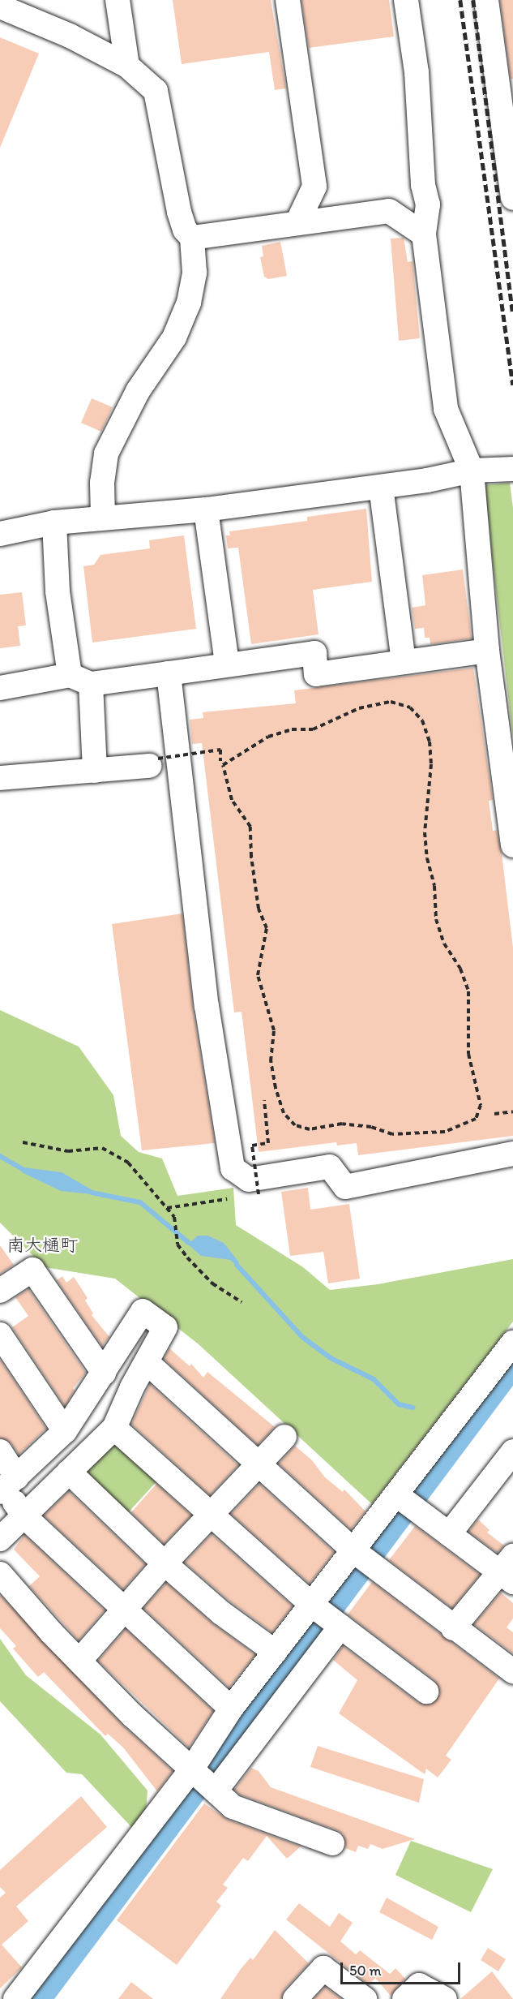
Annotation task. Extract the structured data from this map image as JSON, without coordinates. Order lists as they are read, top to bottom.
{
  "districts": ["南大樋町"],
  "scale_bar": "50 m"
}
